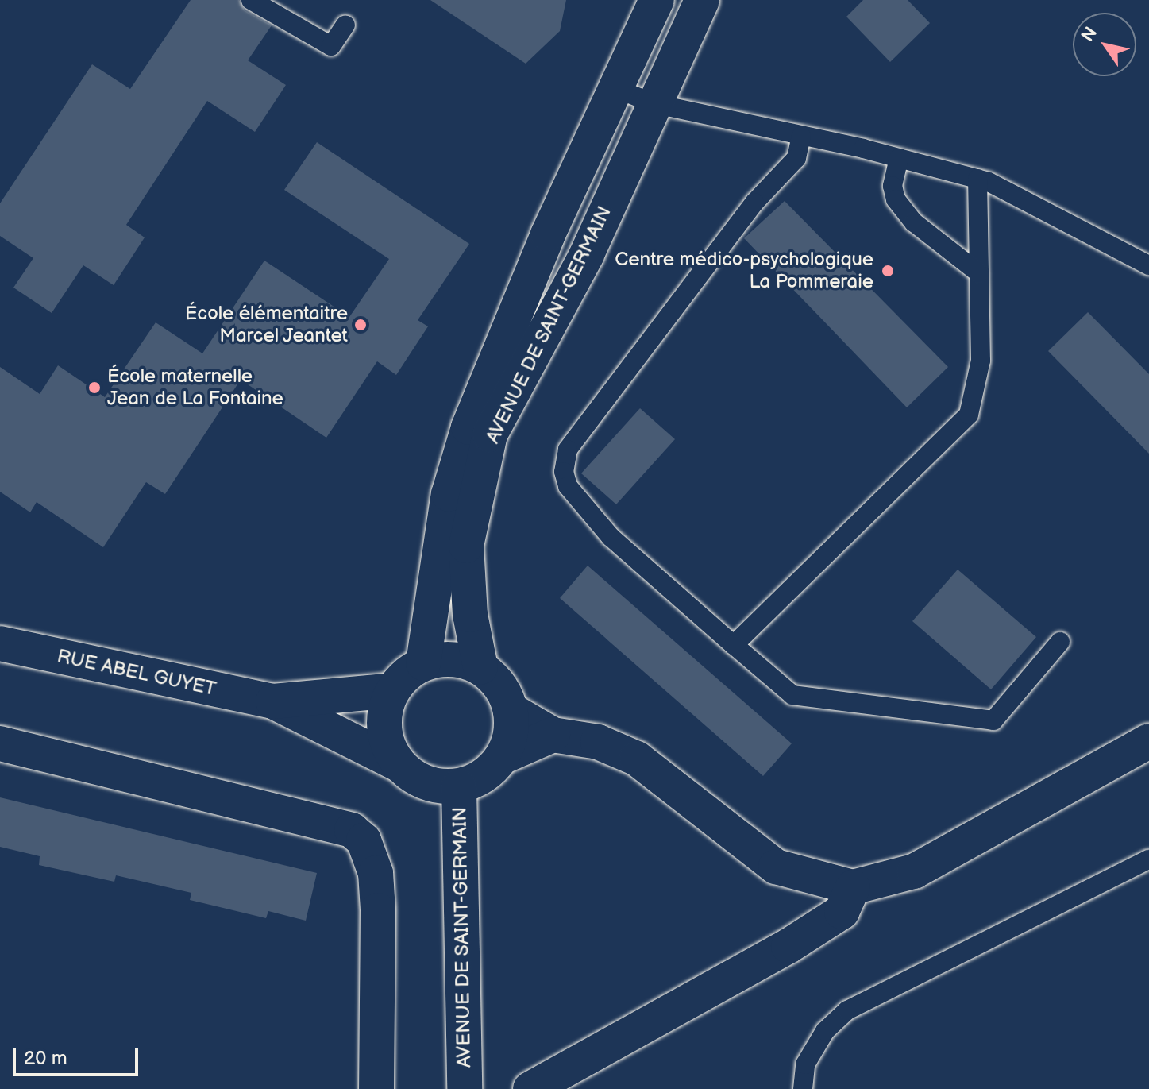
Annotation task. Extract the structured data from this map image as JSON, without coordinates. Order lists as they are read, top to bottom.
{
  "streets": {
    "street": ["AVENUE DE SAINT-GERMAIN", "RUE ABEL GUYET"]
  },
  "crossings": [
    ["AVENUE DE SAINT-GERMAIN", "RUE ABEL GUYET"]
  ],
  "places": ["Centre médico-psychologique La Pommeraie", "École élémentaitre Marcel Jeantet", "École maternelle Jean de La Fontaine"],
  "scale_bar": "20 m",
  "north": "top left"
}
